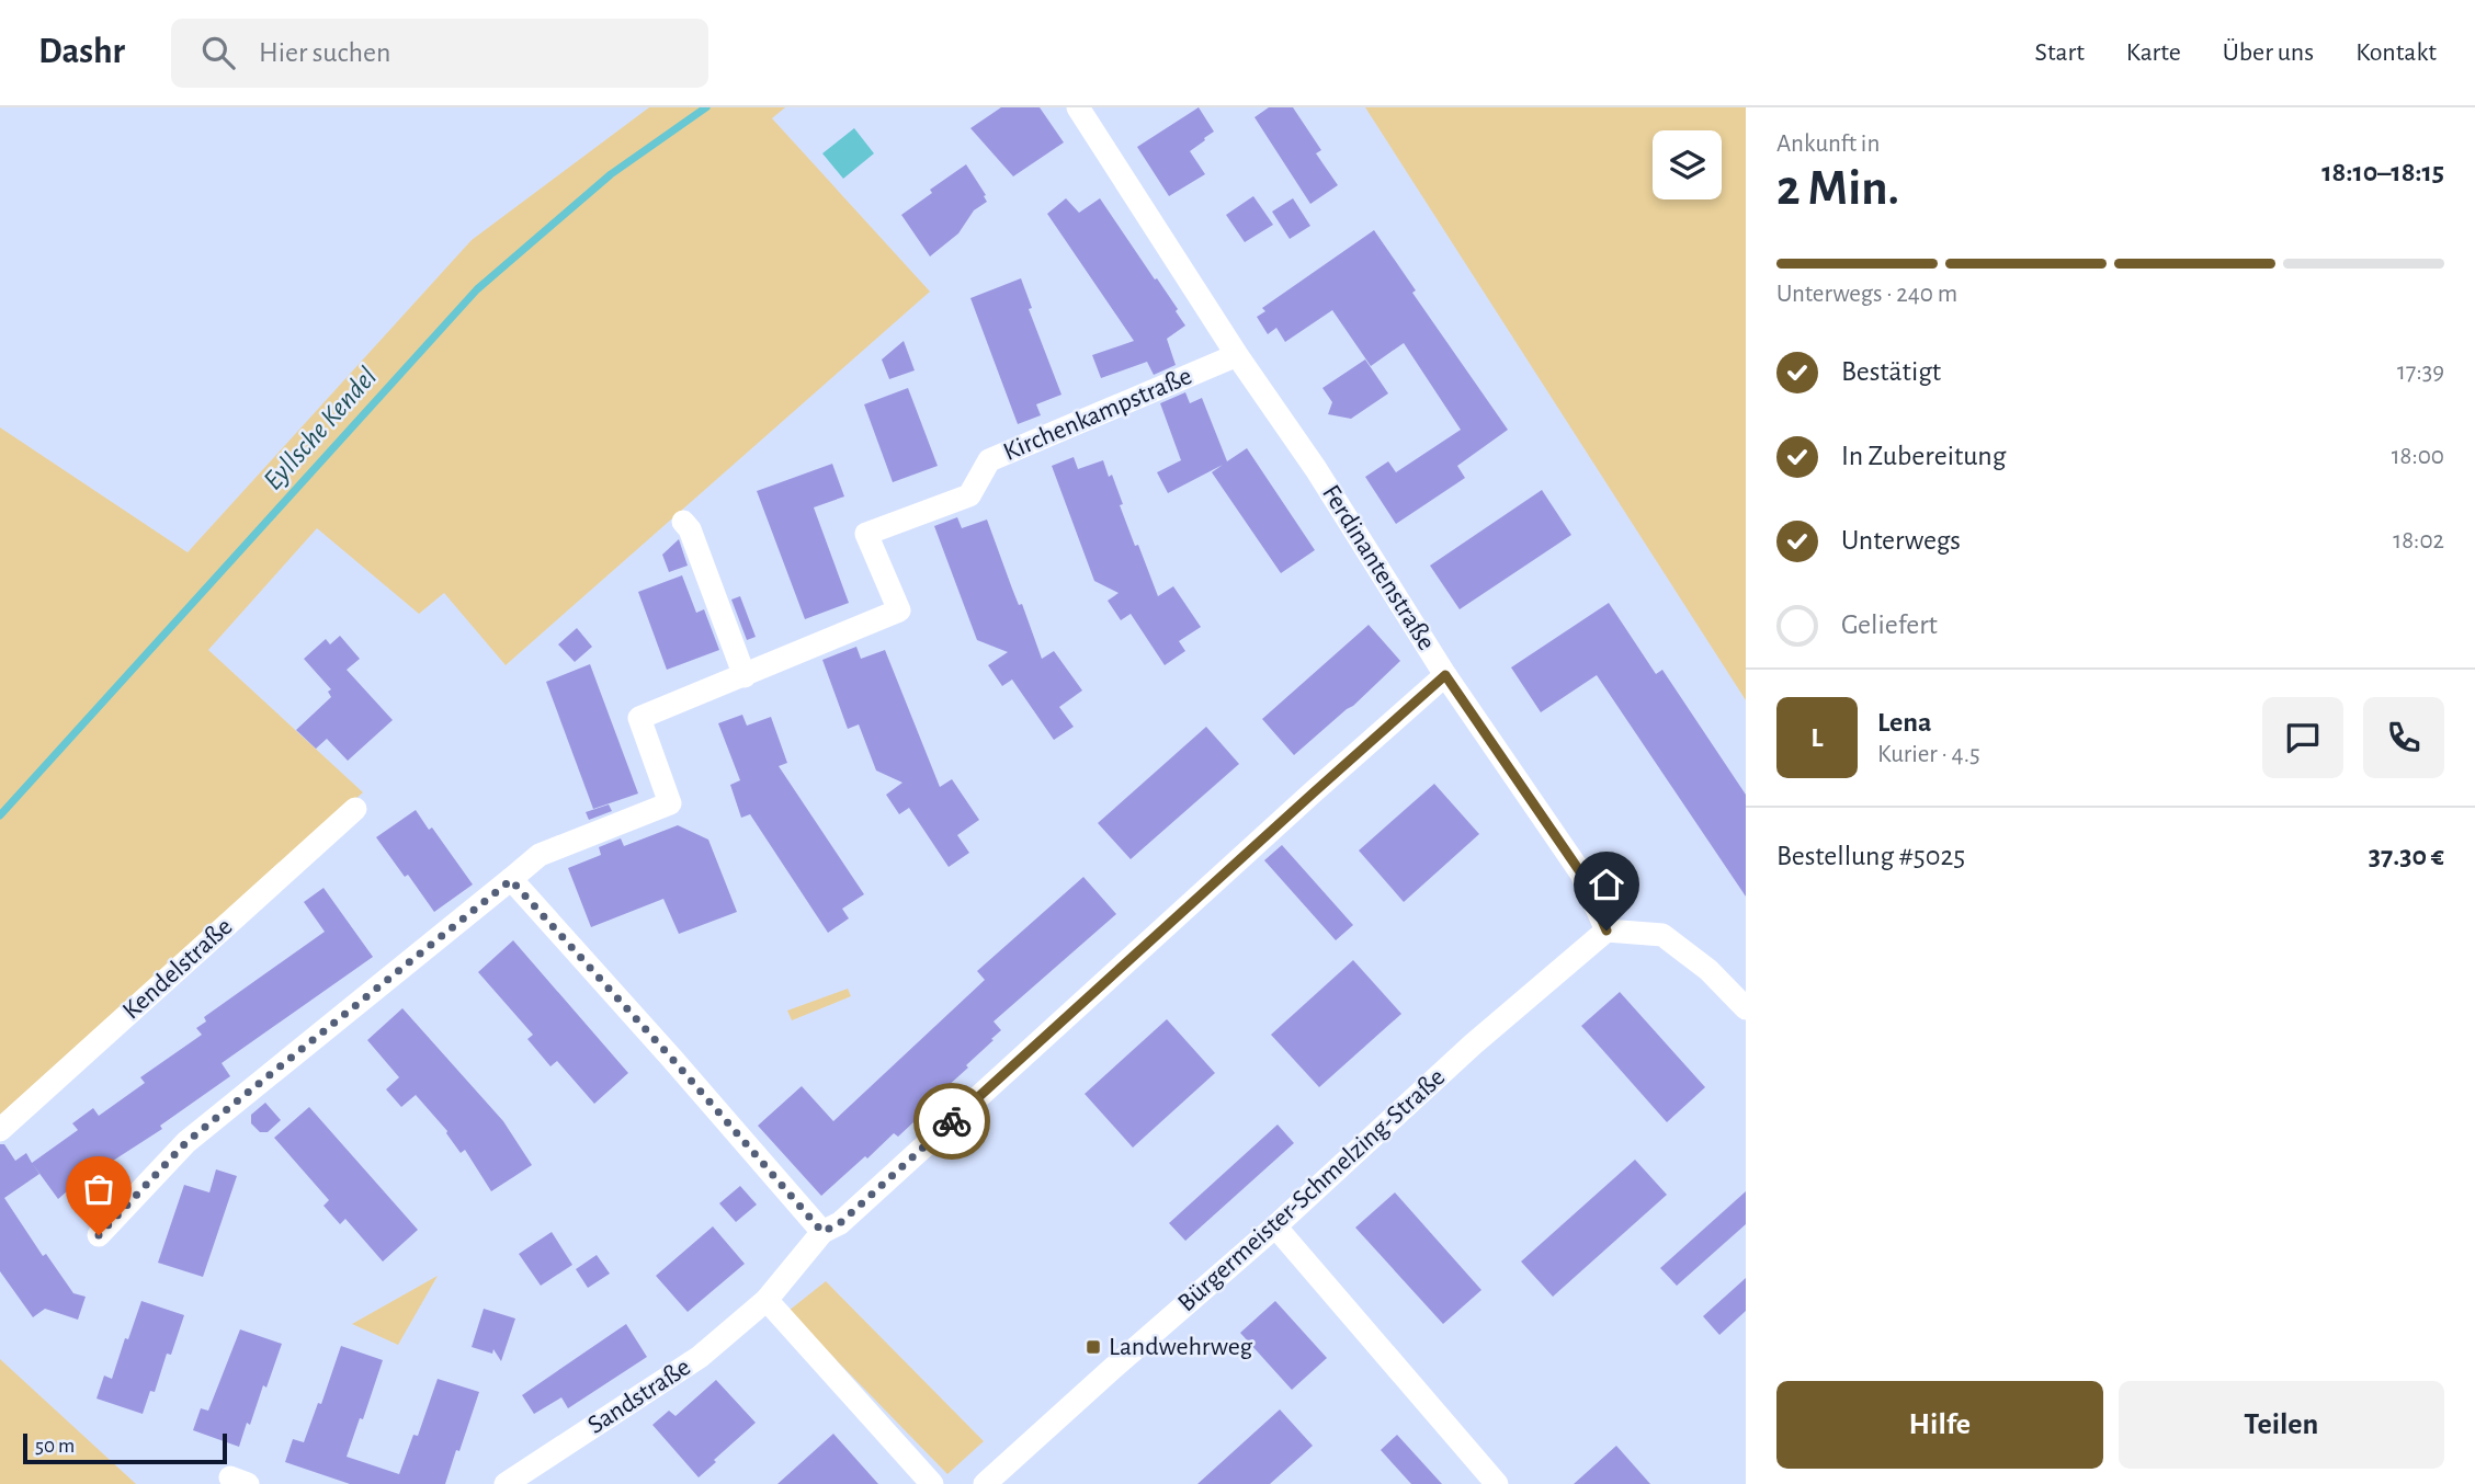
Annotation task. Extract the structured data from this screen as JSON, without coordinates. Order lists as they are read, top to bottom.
{
  "streets": {
    "street": [
      "Kirchenkampstraße",
      "Ferdinantenstraße",
      "Kendelstraße",
      "Bürgermeister-Schmelzing-Straße",
      "Sandstraße"
    ]
  },
  "crossings": [
    ["Kirchenkampstraße", "Ferdinantenstraße"],
    ["Ferdinantenstraße", "Bürgermeister-Schmelzing-Straße"],
    ["Ferdinantenstraße", "Sandstraße"]
  ],
  "water": ["Eyllsche Kendel"],
  "places": {
    "transit": ["Landwehrweg"]
  },
  "scale_bar": "50 m",
  "page": {
    "header": "Dashr",
    "search": "Hier suchen",
    "nav": [
      "Start",
      "Karte",
      "Über uns",
      "Kontakt"
    ],
    "heading": ["2 Min.", "Ankunft in", "18:10–18:15"],
    "panel": [
      "Lena",
      "Kurier · 4.5",
      "Bestellung #5025",
      "37.30 €"
    ],
    "bar": "Unterwegs · 240 m",
    "list": [
      ["Bestätigt", "17:39"],
      ["In Zubereitung", "18:00"],
      ["Unterwegs", "18:02"],
      "Geliefert"
    ],
    "round": "L",
    "buttons": ["Hilfe", "Teilen"],
    "scale": "50 m"
  }
}
